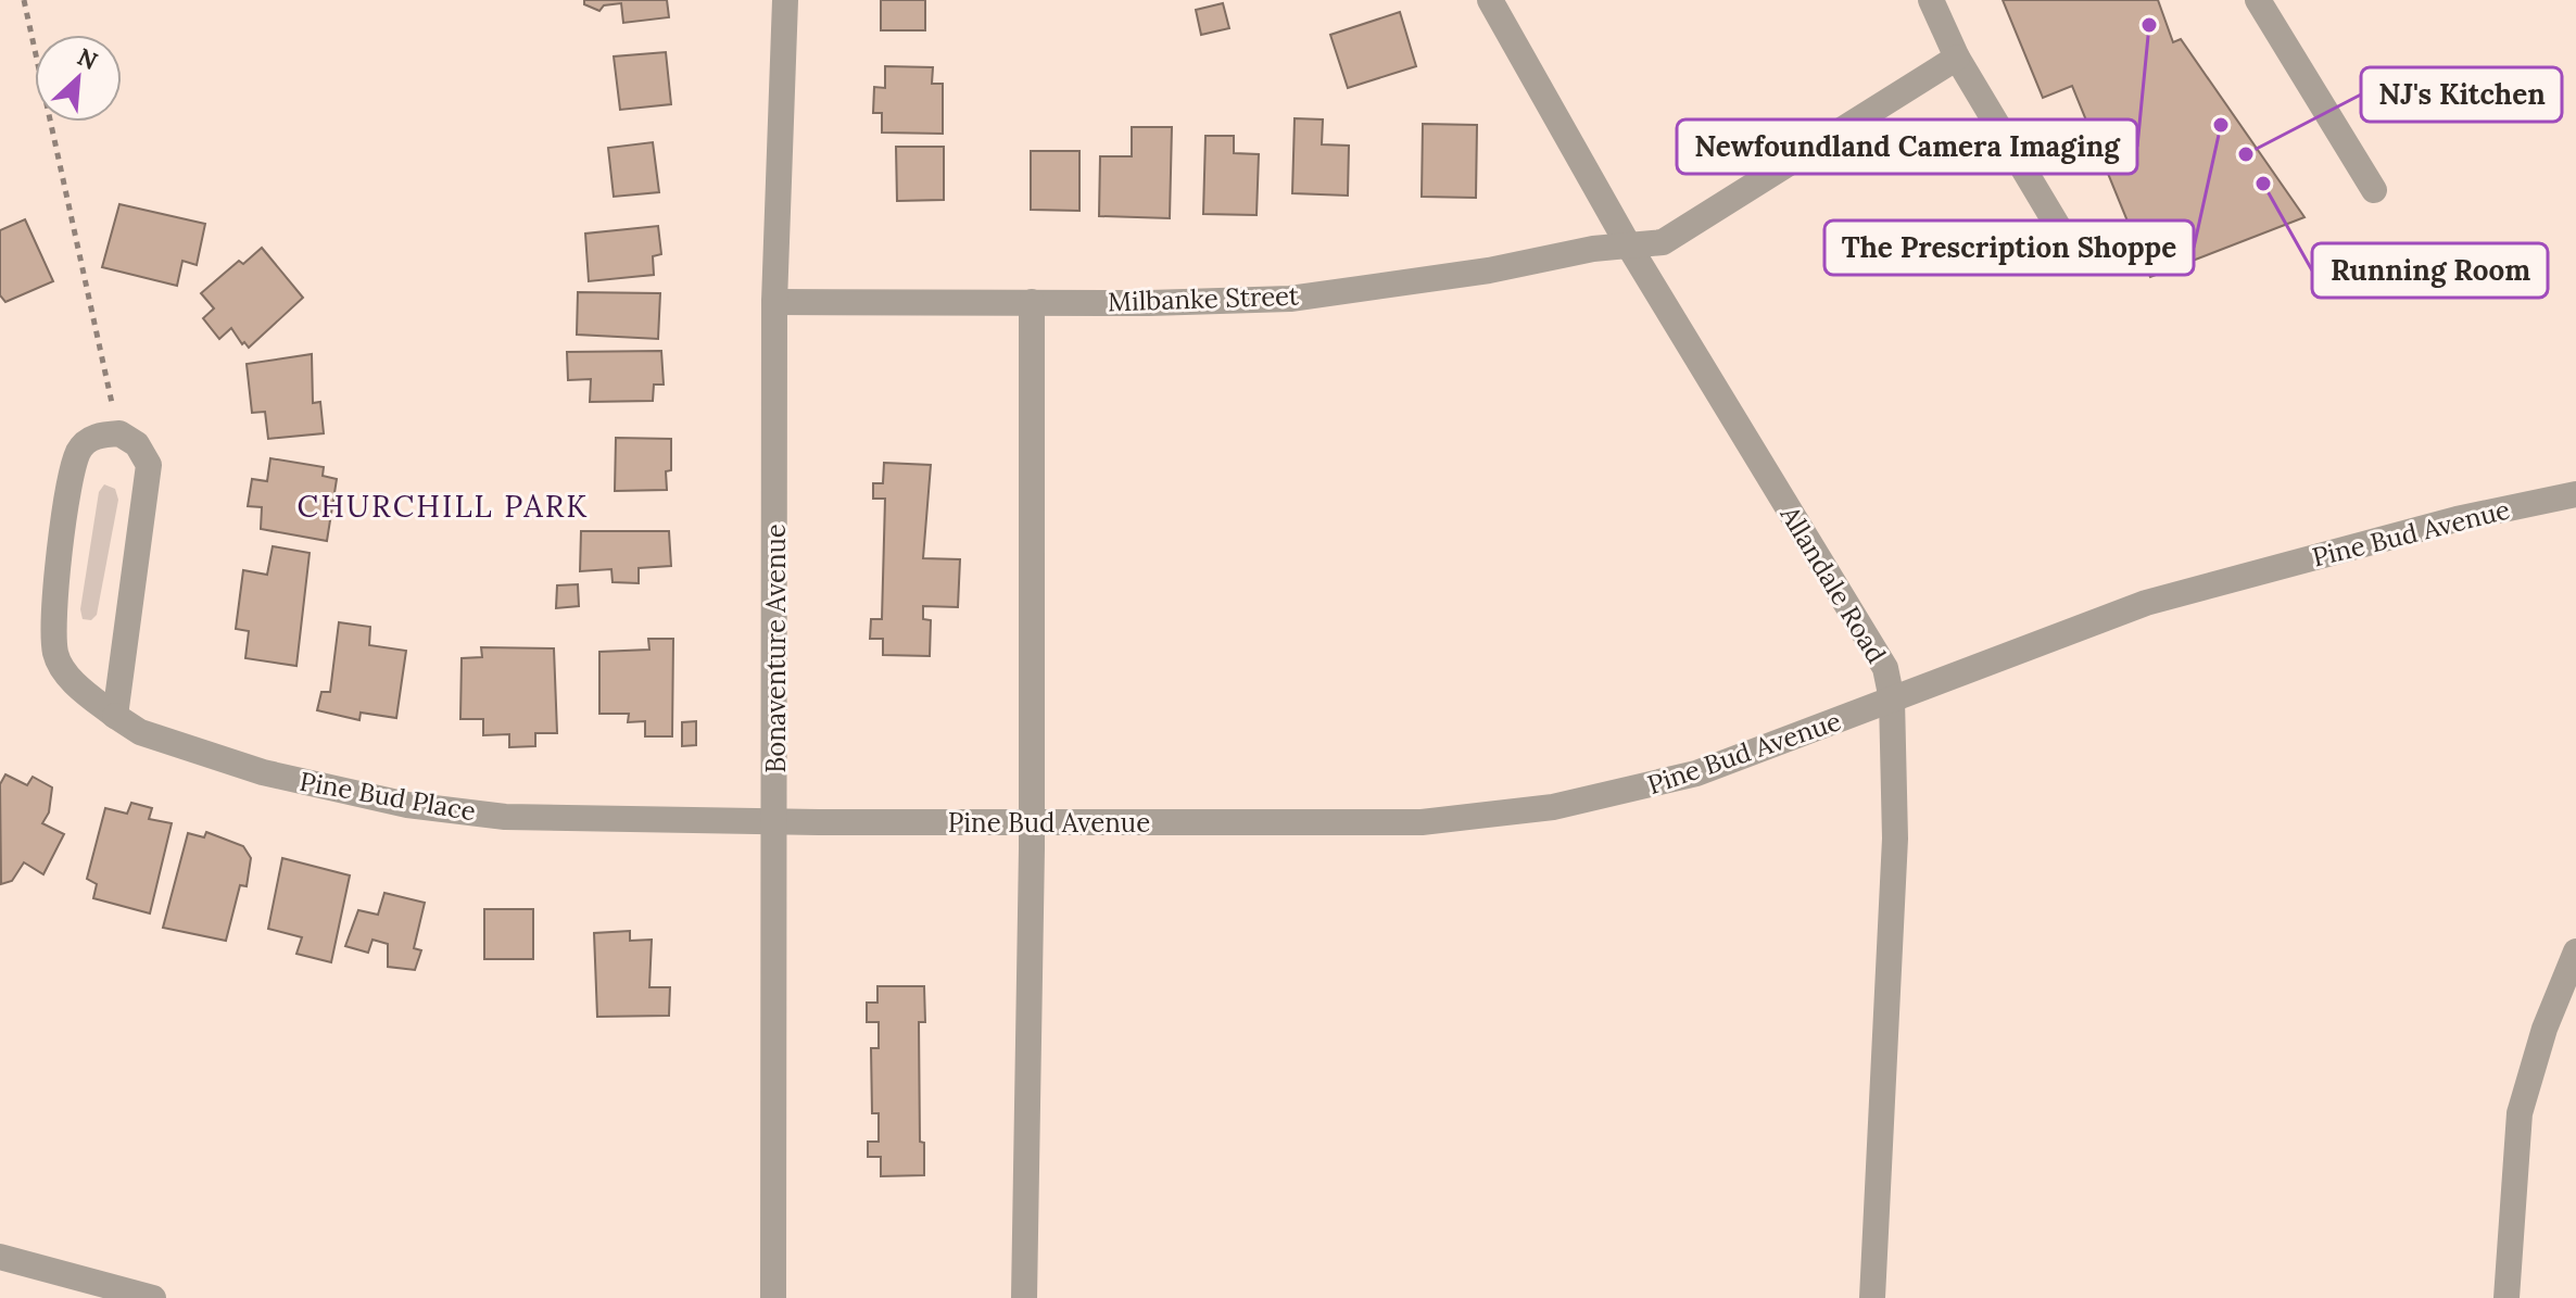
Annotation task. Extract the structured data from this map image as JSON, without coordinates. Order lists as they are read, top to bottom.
{
  "streets": {
    "street": [
      "Milbanke Street",
      "Pine Bud Avenue",
      "Allandale Road",
      "Bonaventure Avenue",
      "Pine Bud Place"
    ]
  },
  "crossings": [
    ["Milbanke Street", "Allandale Road"],
    ["Milbanke Street", "Bonaventure Avenue"],
    ["Pine Bud Avenue", "Allandale Road"],
    ["Pine Bud Avenue", "Bonaventure Avenue"],
    ["Pine Bud Avenue", "Pine Bud Place"],
    ["Bonaventure Avenue", "Pine Bud Place"]
  ],
  "districts": ["CHURCHILL PARK"],
  "places": [
    "Newfoundland Camera Imaging",
    "The Prescription Shoppe",
    "NJ's Kitchen",
    "Running Room"
  ],
  "north": "top right"
}
